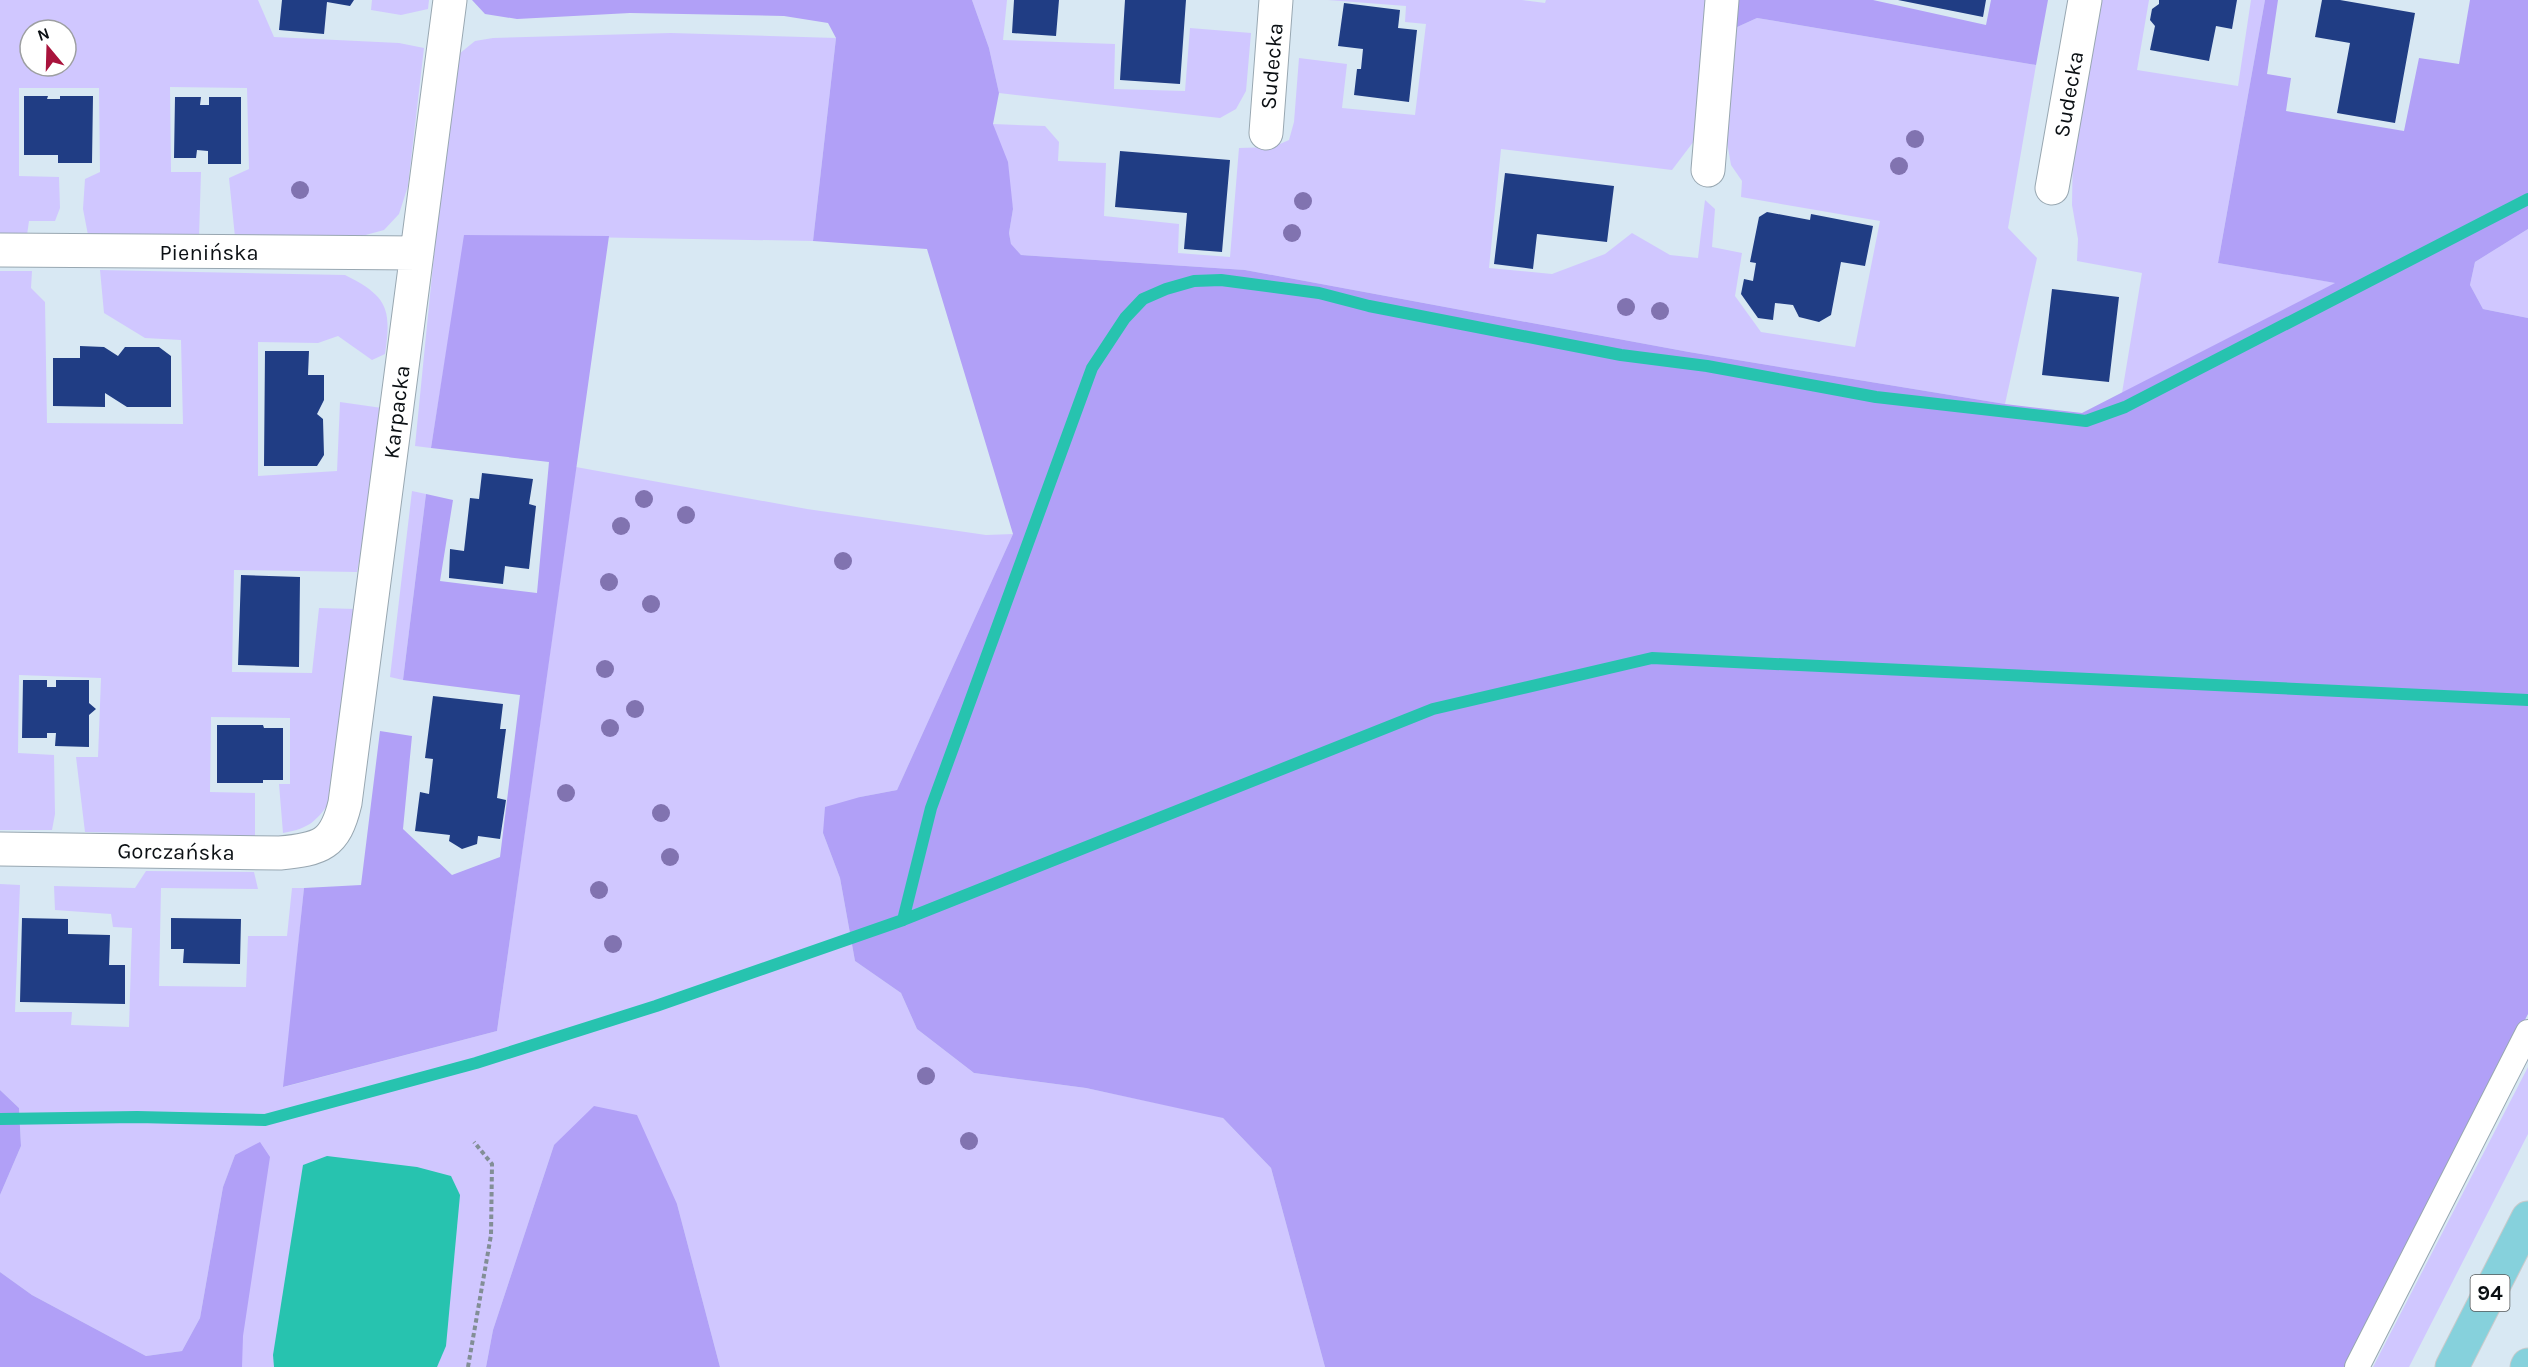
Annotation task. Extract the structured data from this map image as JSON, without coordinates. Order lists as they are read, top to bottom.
{
  "streets": {
    "main road": ["94"],
    "street": [
      "Sudecka",
      "Pienińska",
      "Karpacka",
      "Gorczańska"
    ]
  },
  "crossings": [
    ["Pienińska", "Karpacka"],
    ["Karpacka", "Gorczańska"]
  ],
  "north": "top"
}
